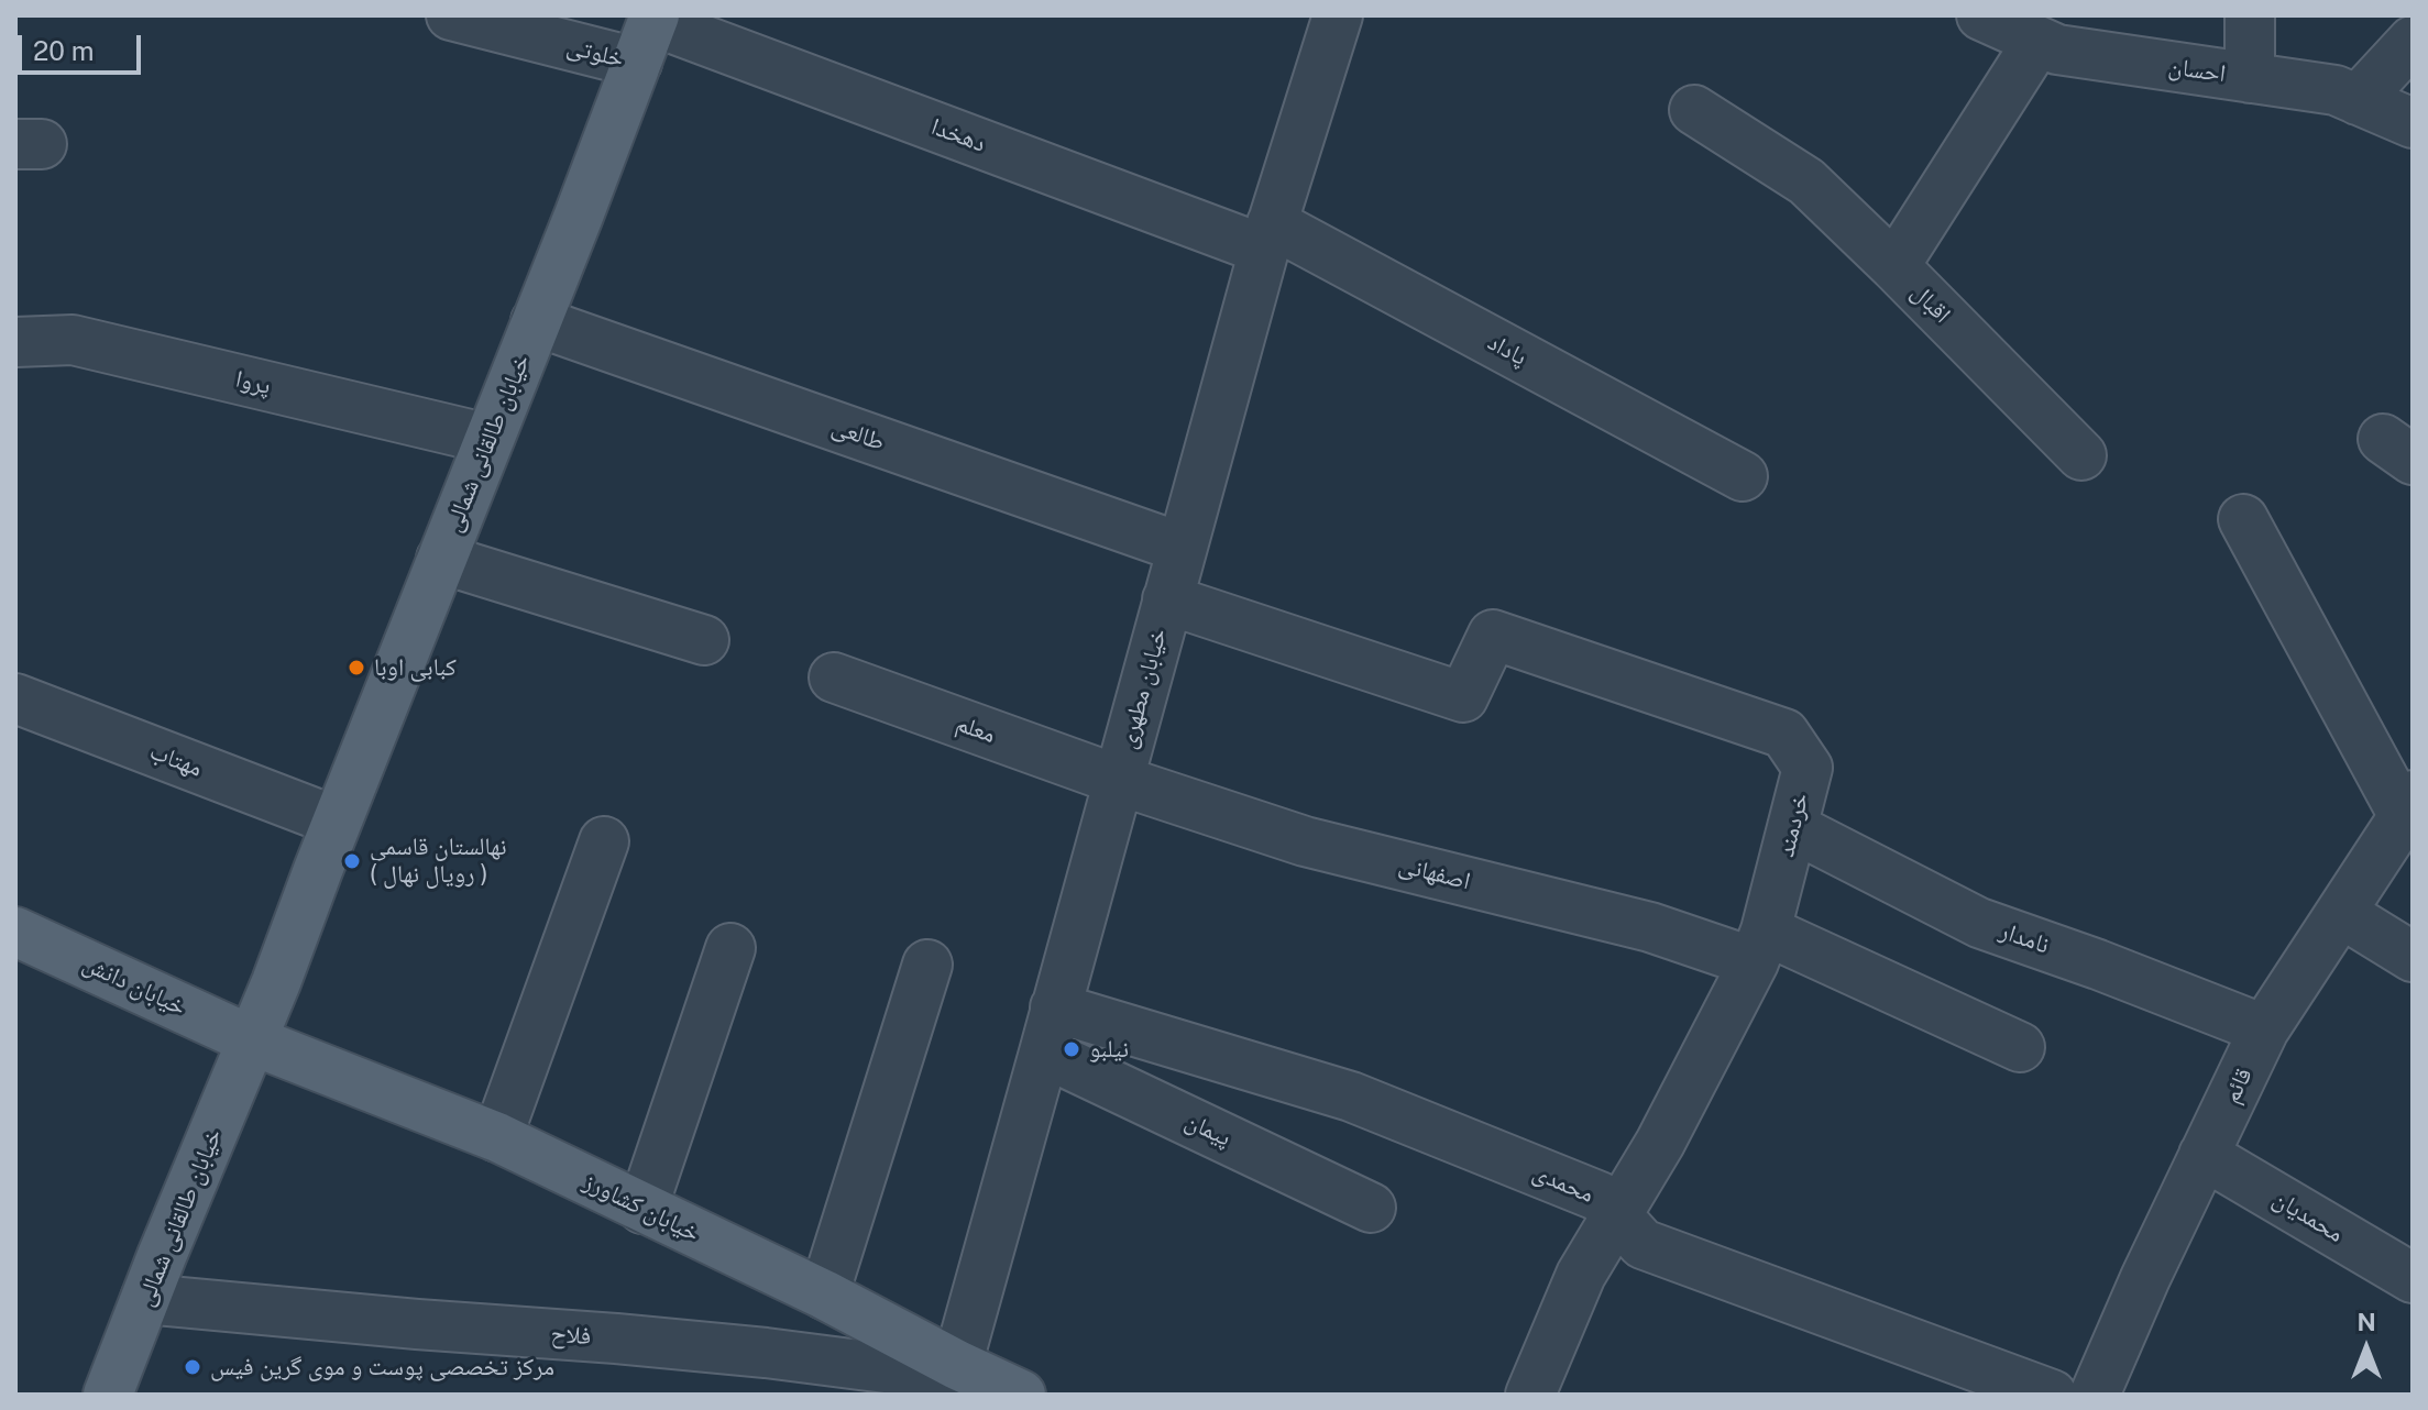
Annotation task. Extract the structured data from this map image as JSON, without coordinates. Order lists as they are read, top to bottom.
{
  "streets": {
    "main road": ["خیابان طالقانی شمالی", "خیابان دانش", "خیابان کشاورز"],
    "street": [
      "خلوتی",
      "احسان",
      "دهخدا",
      "اقبال",
      "پاداد",
      "پروا",
      "طالعی",
      "خیابان مطهری",
      "معلم",
      "مهتاب",
      "خردمند",
      "اصفهانی",
      "نامدار",
      "قائم",
      "پیمان",
      "محمدی",
      "محمدیان",
      "فلاح"
    ]
  },
  "crossings": [
    ["خلوتی", "دهخدا"],
    ["خلوتی", "خیابان طالقانی شمالی"],
    ["احسان", "اقبال"],
    ["دهخدا", "پاداد"],
    ["دهخدا", "خیابان طالقانی شمالی"],
    ["دهخدا", "خیابان مطهری"],
    ["پاداد", "خیابان مطهری"],
    ["پروا", "خیابان طالقانی شمالی"],
    ["طالعی", "خیابان طالقانی شمالی"],
    ["طالعی", "خیابان مطهری"],
    ["خیابان طالقانی شمالی", "مهتاب"],
    ["خیابان طالقانی شمالی", "خیابان دانش"],
    ["خیابان طالقانی شمالی", "خیابان کشاورز"],
    ["خیابان طالقانی شمالی", "فلاح"],
    ["خیابان مطهری", "معلم"],
    ["خیابان مطهری", "خردمند"],
    ["خیابان مطهری", "اصفهانی"],
    ["خیابان مطهری", "پیمان"],
    ["خیابان مطهری", "محمدی"],
    ["خیابان مطهری", "خیابان کشاورز"],
    ["خیابان مطهری", "فلاح"],
    ["معلم", "اصفهانی"],
    ["خردمند", "اصفهانی"],
    ["خردمند", "نامدار"],
    ["خردمند", "محمدی"],
    ["نامدار", "قائم"],
    ["خیابان دانش", "خیابان کشاورز"],
    ["قائم", "محمدیان"],
    ["پیمان", "محمدی"],
    ["خیابان کشاورز", "فلاح"]
  ],
  "places": [
    "کبابی اوبا",
    "نهالستان قاسمی ( رویال نهال )",
    "نیلبو",
    "مرکز تخصصی پوست و موی گرین فیس"
  ],
  "scale_bar": "20 m",
  "north": "top"
}
